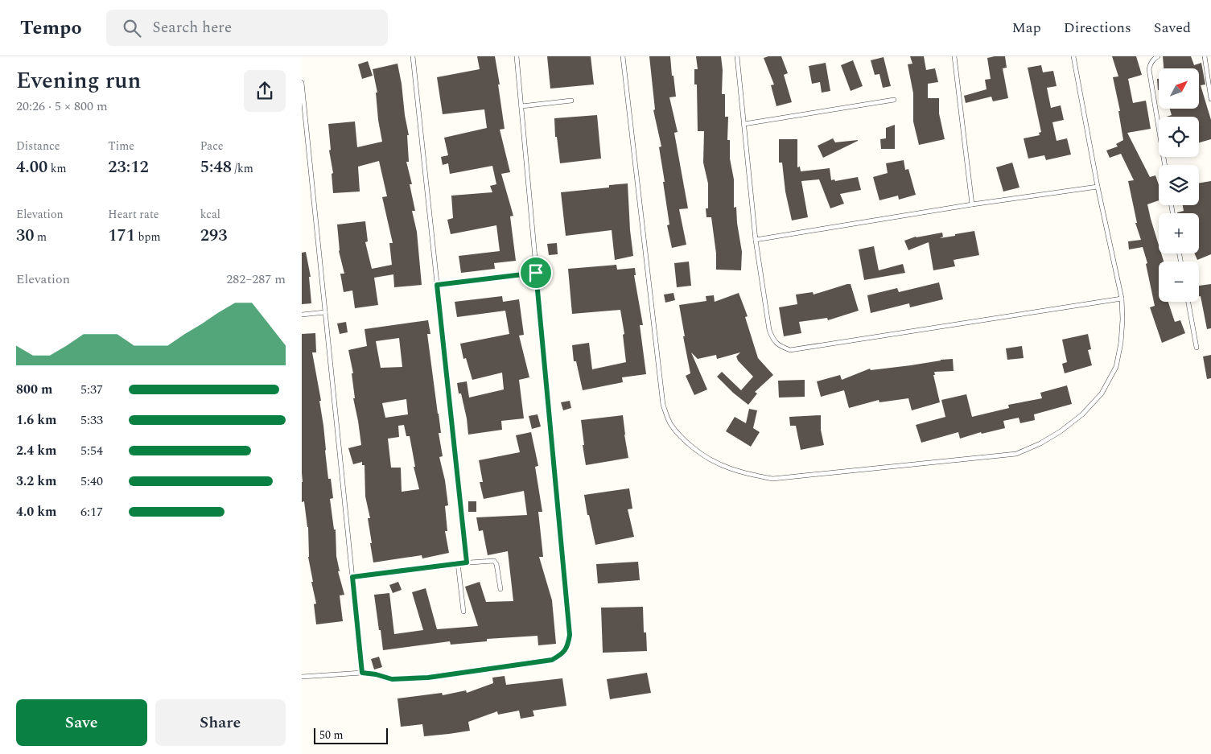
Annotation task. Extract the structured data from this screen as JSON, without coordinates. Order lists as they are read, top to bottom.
{
  "scale_bar": "50 m",
  "north": "top right",
  "page": {
    "header": "Tempo",
    "search": "Search here",
    "nav": ["Map", "Directions", "Saved"],
    "heading": ["Evening run", "20:26 · 5 × 800 m"],
    "map_buttons": ["+", "−"],
    "stats": [
      ["Distance", "4.00 km"],
      ["Time", "23:12"],
      ["Pace", "5:48 /km"],
      ["Elevation", "30 m"],
      ["Heart rate", "171 bpm"],
      ["kcal", "293"]
    ],
    "chart": ["Elevation", "282–287 m"],
    "list": [
      {
        "name": "800 m",
        "note": "5:37"
      },
      {
        "name": "1.6 km",
        "note": "5:33"
      },
      {
        "name": "2.4 km",
        "note": "5:54"
      },
      {
        "name": "3.2 km",
        "note": "5:40"
      },
      {
        "name": "4.0 km",
        "note": "6:17"
      }
    ],
    "buttons": ["Save", "Share"],
    "scale": "50 m"
  }
}
